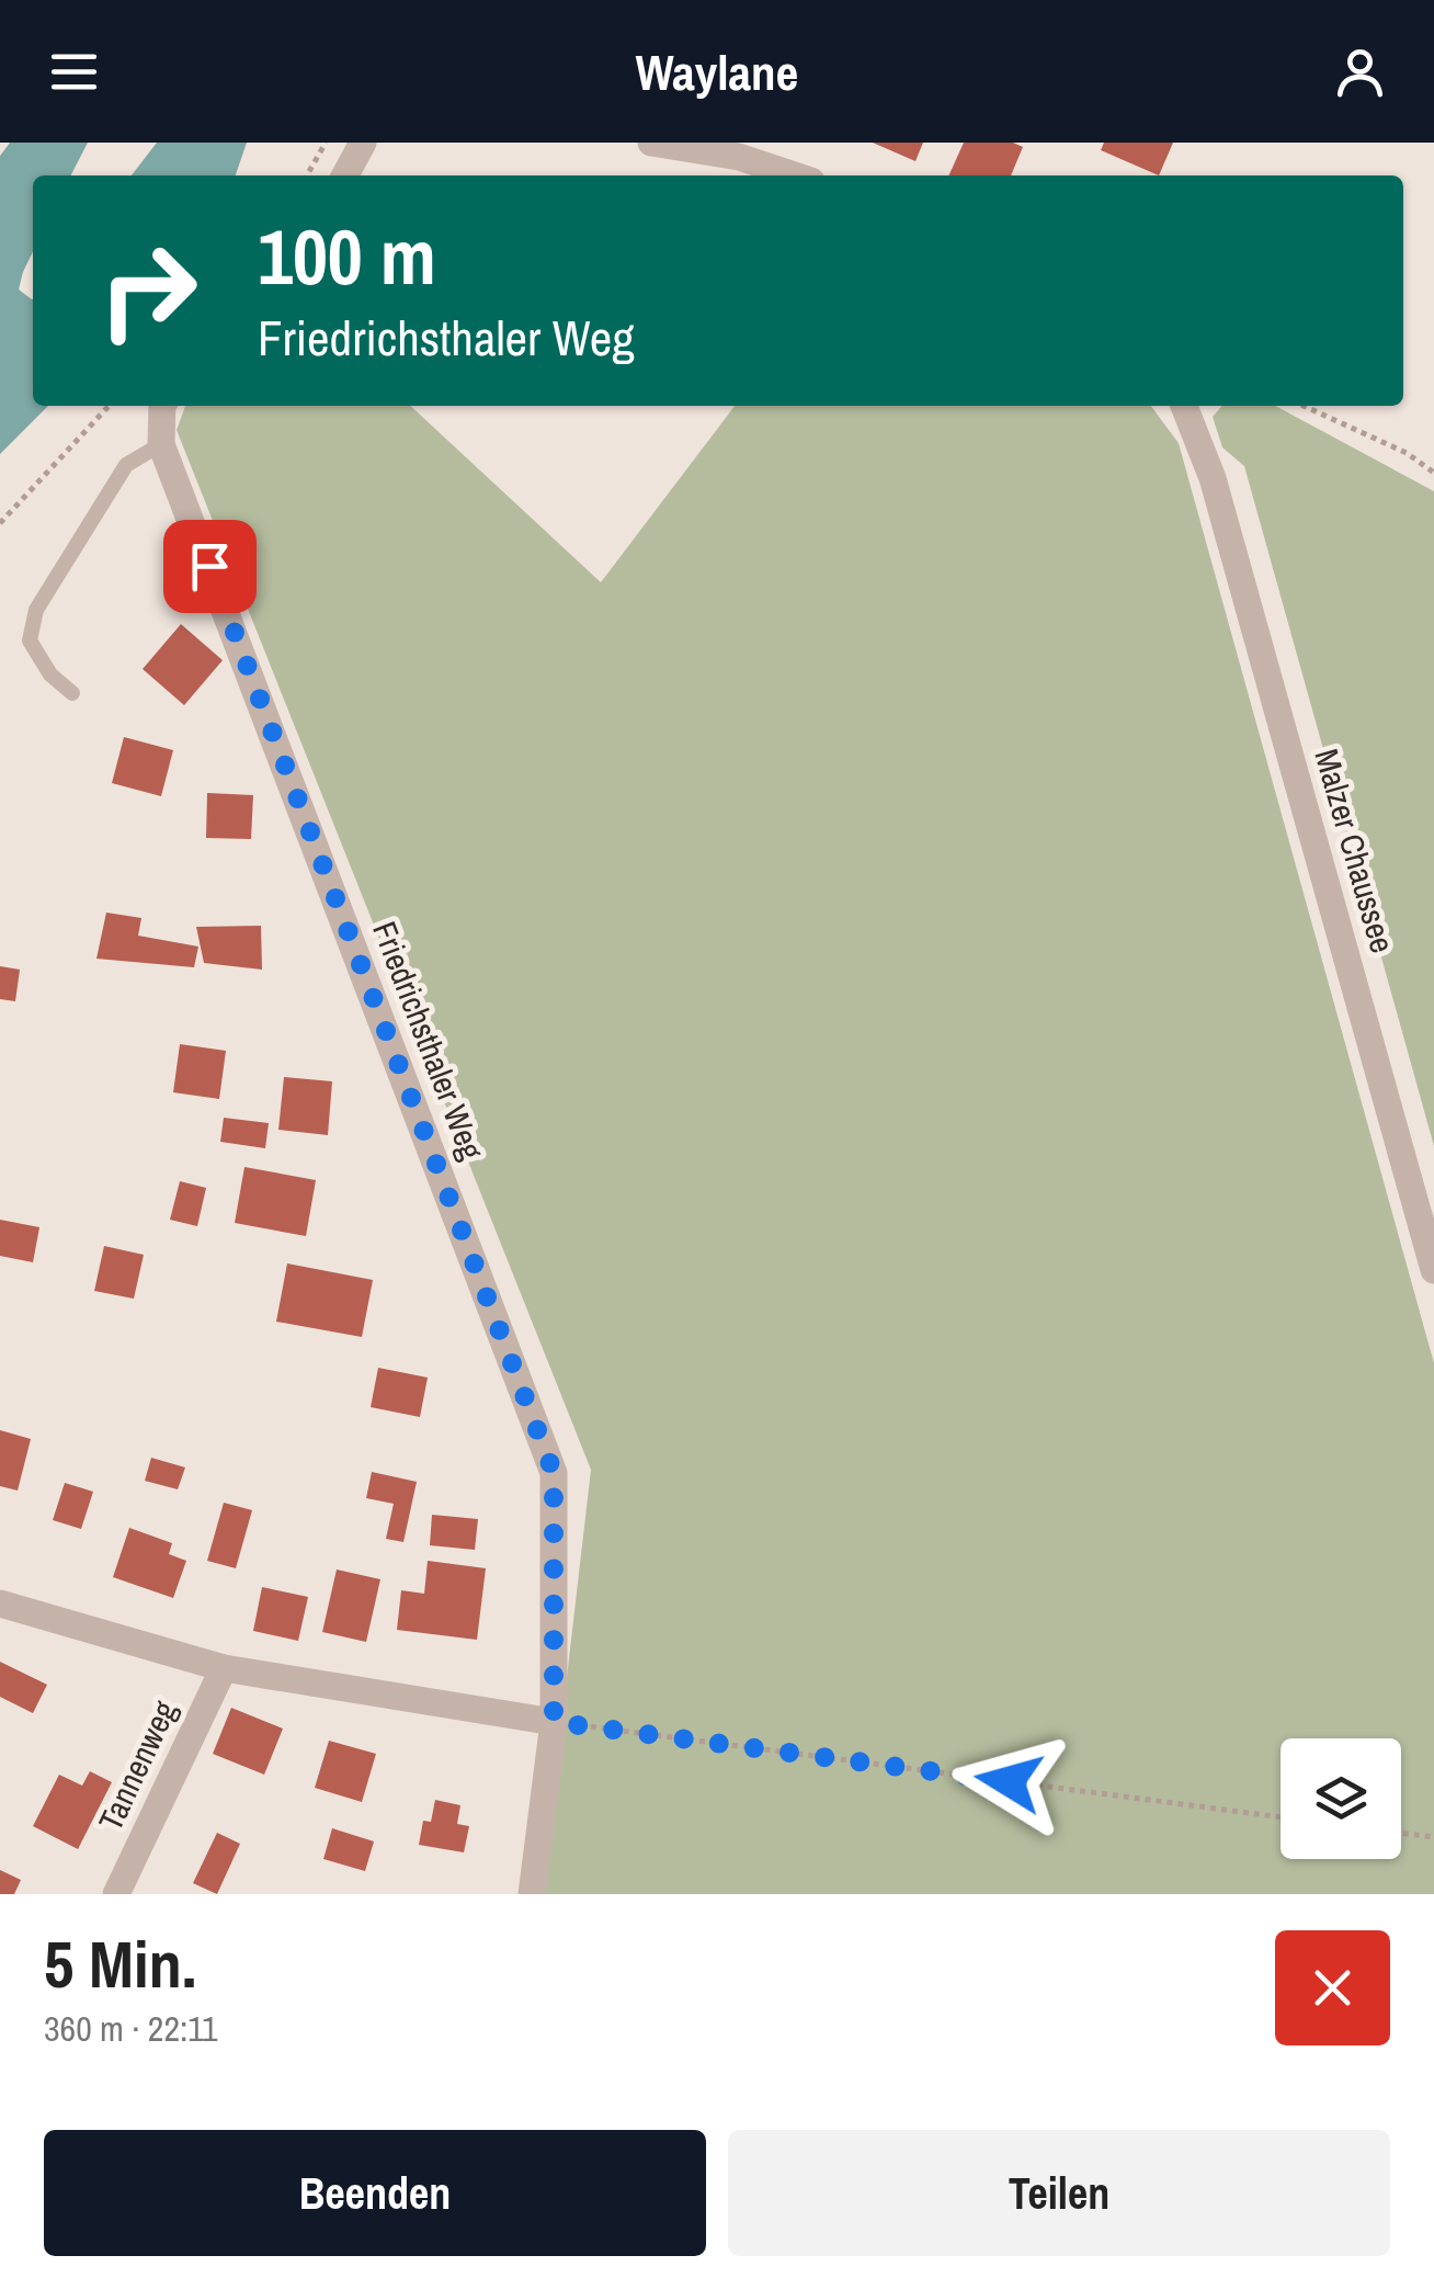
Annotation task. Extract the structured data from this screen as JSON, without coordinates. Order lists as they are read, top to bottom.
{
  "streets": {
    "street": ["Malzer Chaussee", "Friedrichsthaler Weg", "Tannenweg"]
  },
  "page": {
    "header": "Waylane",
    "turn": ["100 m", "Friedrichsthaler Weg"],
    "heading": ["5 Min.", "360 m · 22:11"],
    "buttons": ["Beenden", "Teilen"]
  }
}
